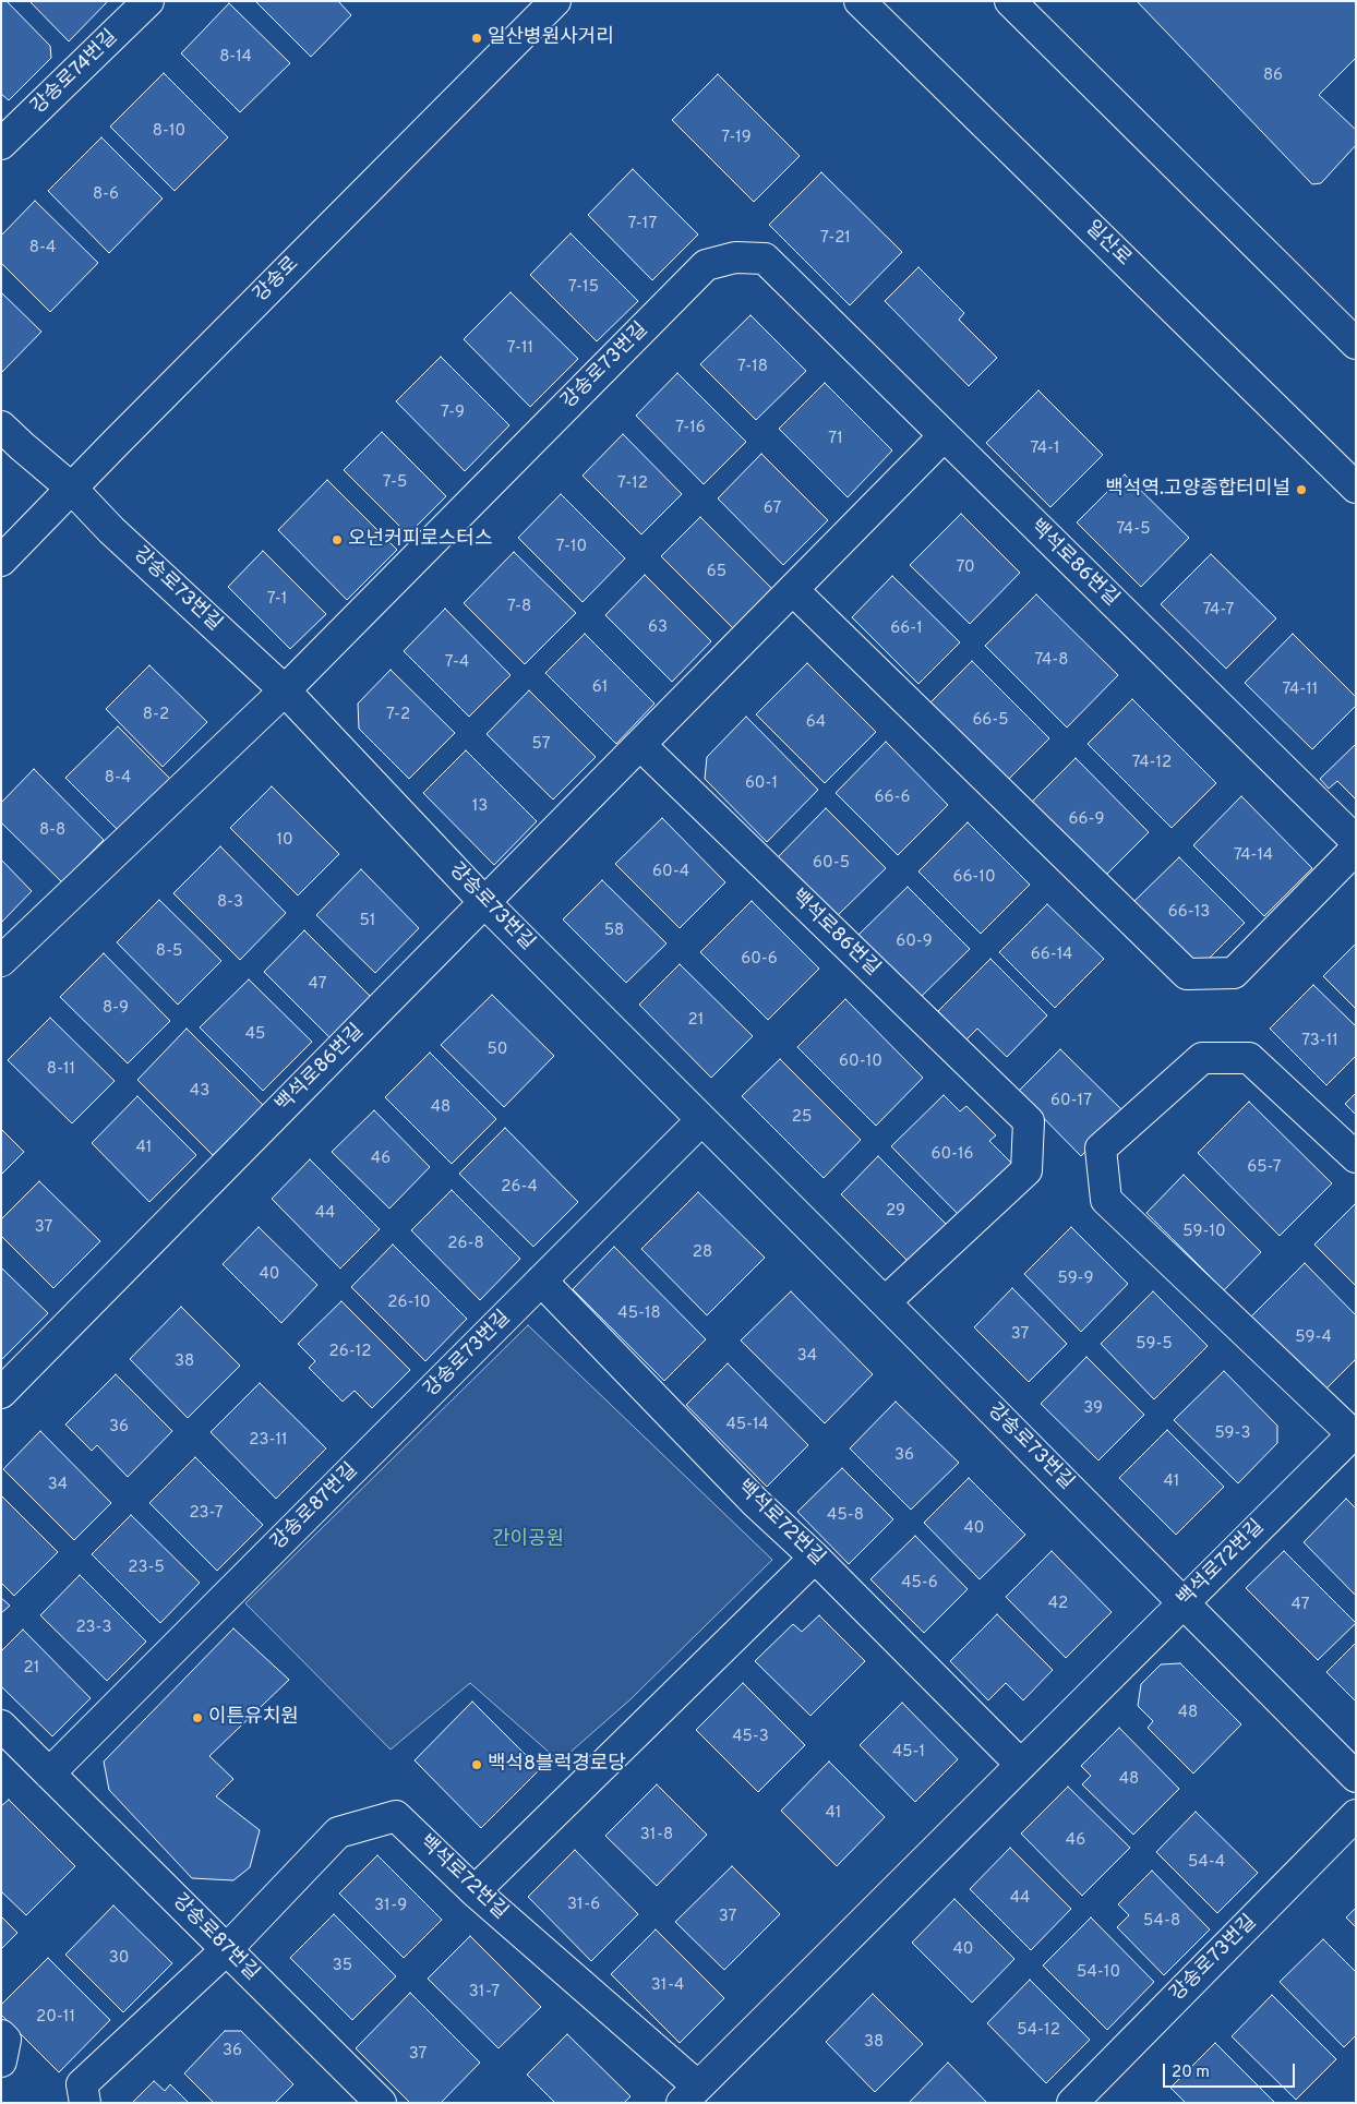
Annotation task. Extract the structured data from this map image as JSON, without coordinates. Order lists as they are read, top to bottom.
{
  "streets": {
    "street": [
      "강송로74번길",
      "일산로",
      "강송로",
      "강송로73번길",
      "백석로86번길",
      "강송로87번길",
      "백석로72번길"
    ]
  },
  "crossings": [
    ["강송로", "강송로73번길"],
    ["강송로73번길", "백석로86번길"],
    ["강송로73번길", "강송로87번길"],
    ["강송로73번길", "백석로72번길"],
    ["강송로87번길", "백석로72번길"]
  ],
  "parks": ["간이공원"],
  "places": [
    "일산병원사거리",
    "백석역.고양종합터미널",
    "오넌커피로스터스",
    "이튼유치원",
    "백석8블럭경로당"
  ],
  "house_numbers": [
    "8-14",
    "86",
    "8-10",
    "7-19",
    "8-6",
    "7-17",
    "7-21",
    "8-4",
    "7-15",
    "7-11",
    "7-18",
    "7-9",
    "7-16",
    "71",
    "74-1",
    "7-5",
    "7-12",
    "67",
    "74-5",
    "7-10",
    "70",
    "65",
    "7-1",
    "7-8",
    "74-7",
    "63",
    "66-1",
    "74-8",
    "7-4",
    "61",
    "74-11",
    "8-2",
    "7-2",
    "66-5",
    "64",
    "57",
    "74-12",
    "8-4",
    "60-1",
    "66-6",
    "13",
    "66-9",
    "8-8",
    "10",
    "74-14",
    "60-5",
    "60-4",
    "66-10",
    "8-3",
    "66-13",
    "51",
    "58",
    "60-9",
    "8-5",
    "66-14",
    "60-6",
    "47",
    "8-9",
    "21",
    "45",
    "73-11",
    "50",
    "60-10",
    "8-11",
    "43",
    "60-17",
    "48",
    "25",
    "41",
    "60-16",
    "46",
    "65-7",
    "26-4",
    "29",
    "44",
    "37",
    "59-10",
    "26-8",
    "28",
    "40",
    "59-9",
    "26-10",
    "45-18",
    "37",
    "59-4",
    "59-5",
    "26-12",
    "34",
    "38",
    "39",
    "45-14",
    "36",
    "59-3",
    "23-11",
    "36",
    "41",
    "34",
    "23-7",
    "45-8",
    "40",
    "23-5",
    "45-6",
    "42",
    "47",
    "23-3",
    "21",
    "48",
    "45-3",
    "45-1",
    "48",
    "41",
    "31-8",
    "46",
    "54-4",
    "44",
    "31-6",
    "31-9",
    "37",
    "54-8",
    "40",
    "30",
    "35",
    "54-10",
    "31-4",
    "31-7",
    "20-11",
    "54-12",
    "38",
    "36",
    "37"
  ],
  "scale_bar": "20 m"
}
